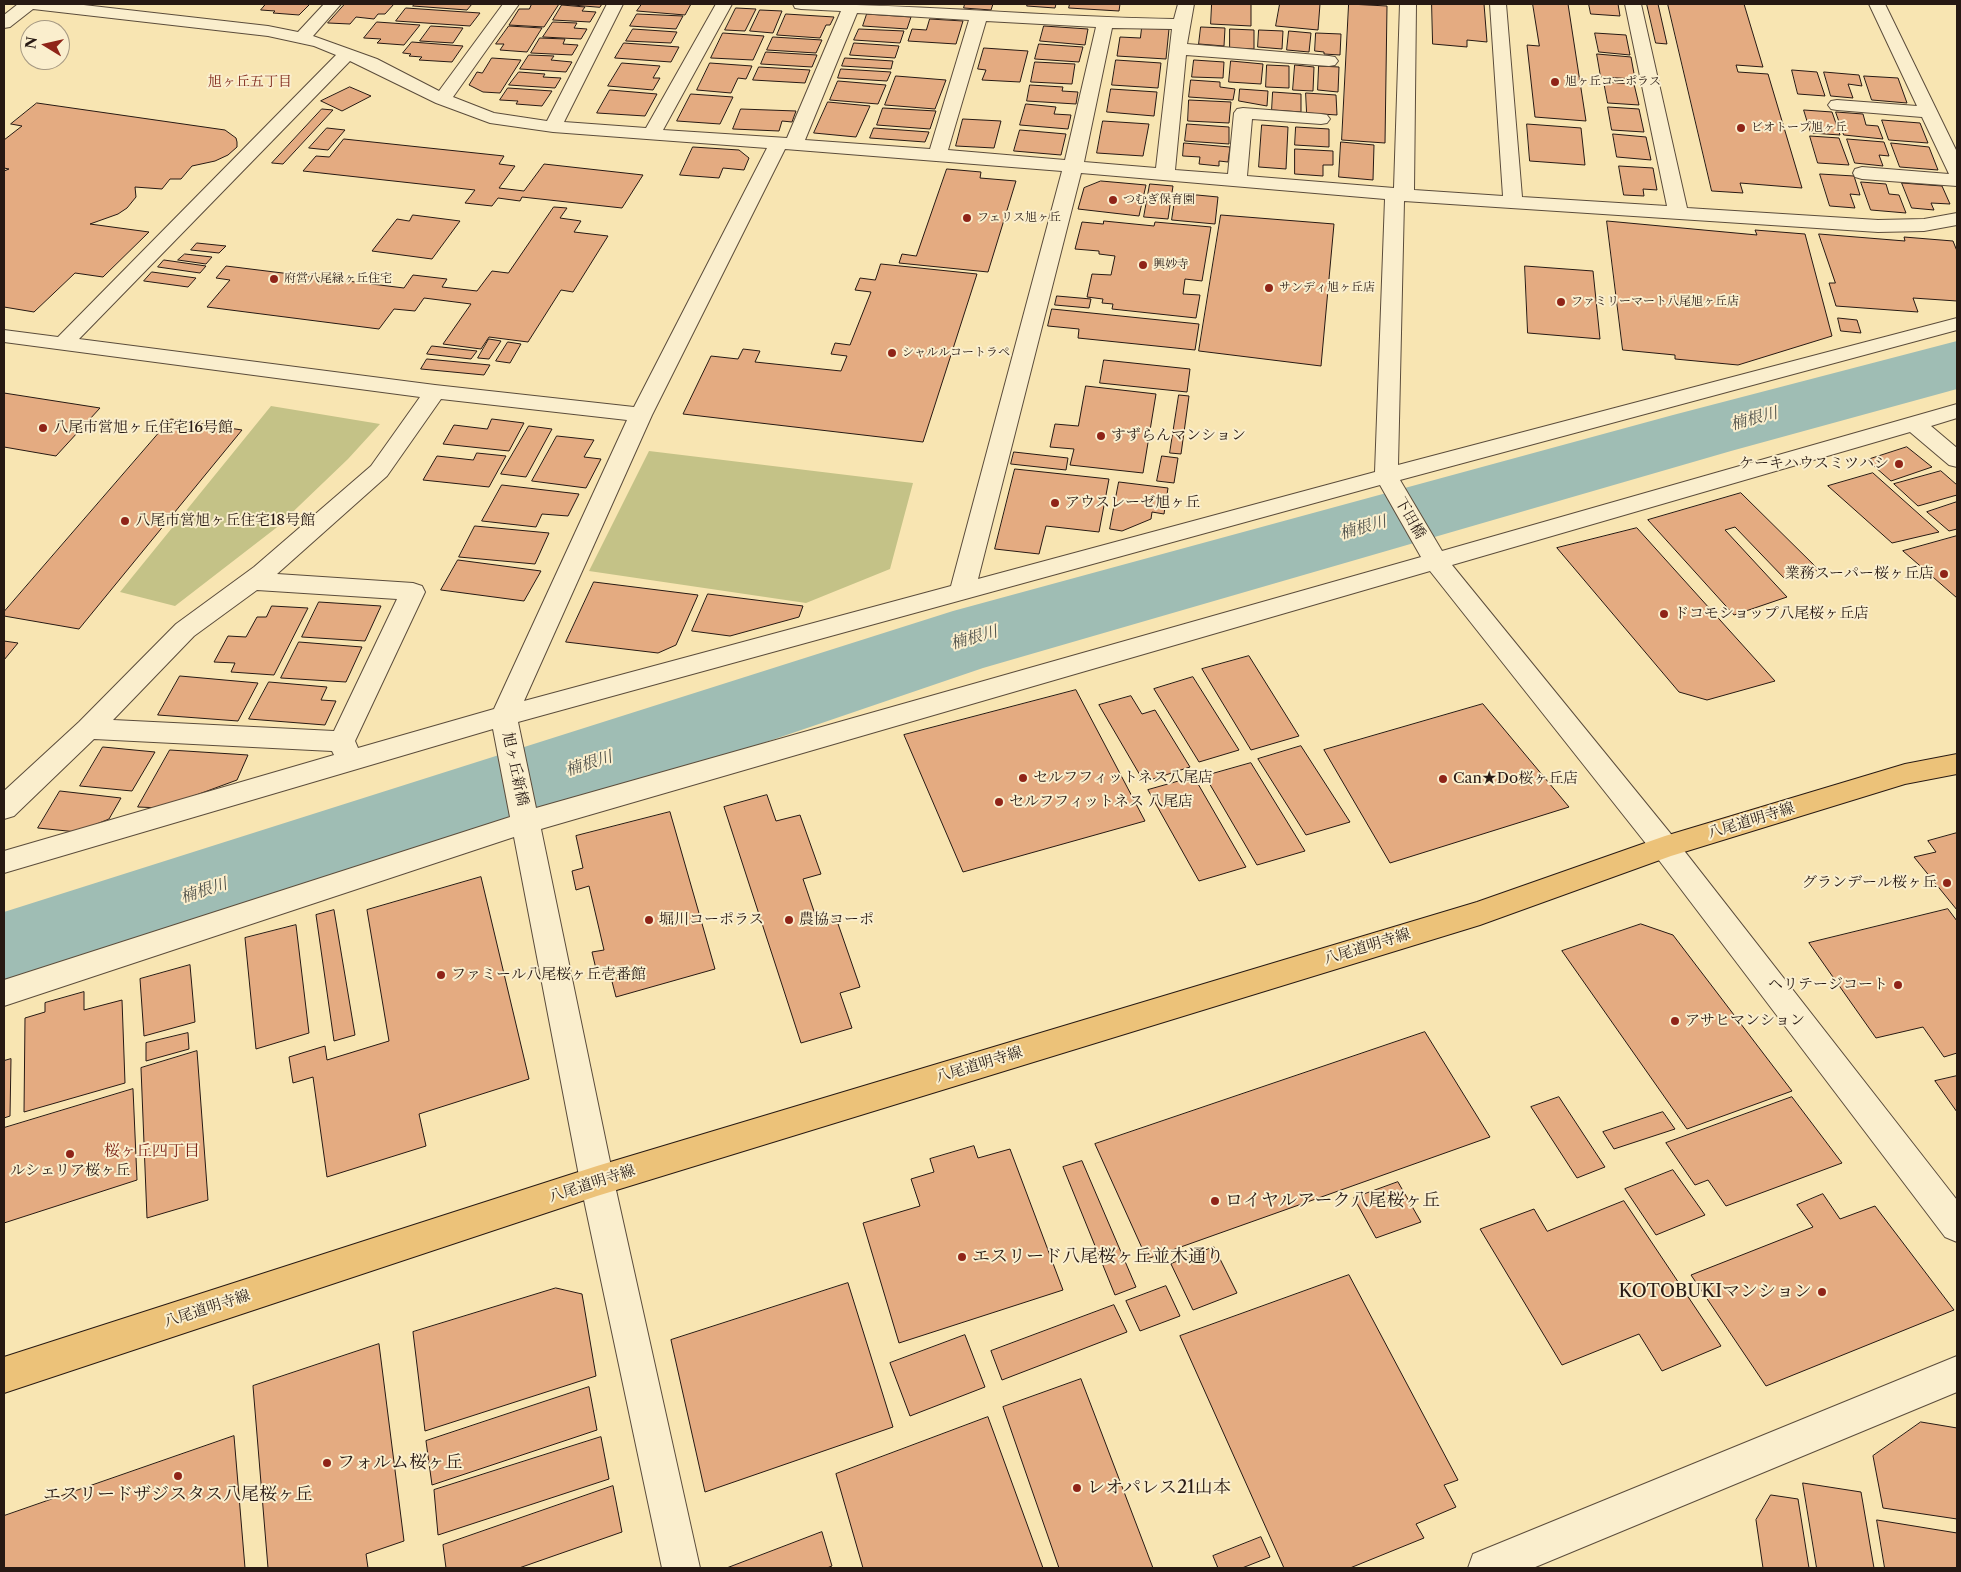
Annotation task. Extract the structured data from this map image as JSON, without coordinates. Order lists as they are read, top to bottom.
{
  "streets": {
    "main road": ["八尾道明寺線"],
    "street": ["下田橋", "旭ヶ丘新橋"]
  },
  "crossings": [
    ["下田橋", "八尾道明寺線"],
    ["旭ヶ丘新橋", "八尾道明寺線"]
  ],
  "districts": ["旭ヶ丘五丁目", "桜ヶ丘四丁目"],
  "water": ["楠根川"],
  "places": [
    "旭ヶ丘コーポラス",
    "ビオトープ旭ヶ丘",
    "つむぎ保育園",
    "フェリス旭ヶ丘",
    "興妙寺",
    "府営八尾緑ヶ丘住宅",
    "サンディ旭ヶ丘店",
    "ファミリーマート八尾旭ヶ丘店",
    "シャルルコートラペ",
    "八尾市営旭ヶ丘住宅16号館",
    "すずらんマンション",
    "ケーキハウスミツハシ",
    "アウスレーゼ旭ヶ丘",
    "八尾市営旭ヶ丘住宅18号館",
    "業務スーパー桜ヶ丘店",
    "ドコモショップ八尾桜ヶ丘店",
    "セルフフィットネス八尾店",
    "Can★Do桜ヶ丘店",
    "セルフフィットネス 八尾店",
    "グランデール桜ヶ丘",
    "堀川コーポラス",
    "農協コーポ",
    "ファミール八尾桜ヶ丘壱番館",
    "ヘリテージコート",
    "アサヒマンション",
    "ルシェリア桜ヶ丘",
    "ロイヤルアーク八尾桜ヶ丘",
    "エスリード八尾桜ヶ丘並木通り",
    "KOTOBUKIマンション",
    "フォルム桜ヶ丘",
    "エスリードザジスタス八尾桜ヶ丘",
    "レオパレス21山本"
  ],
  "north": "left"
}
